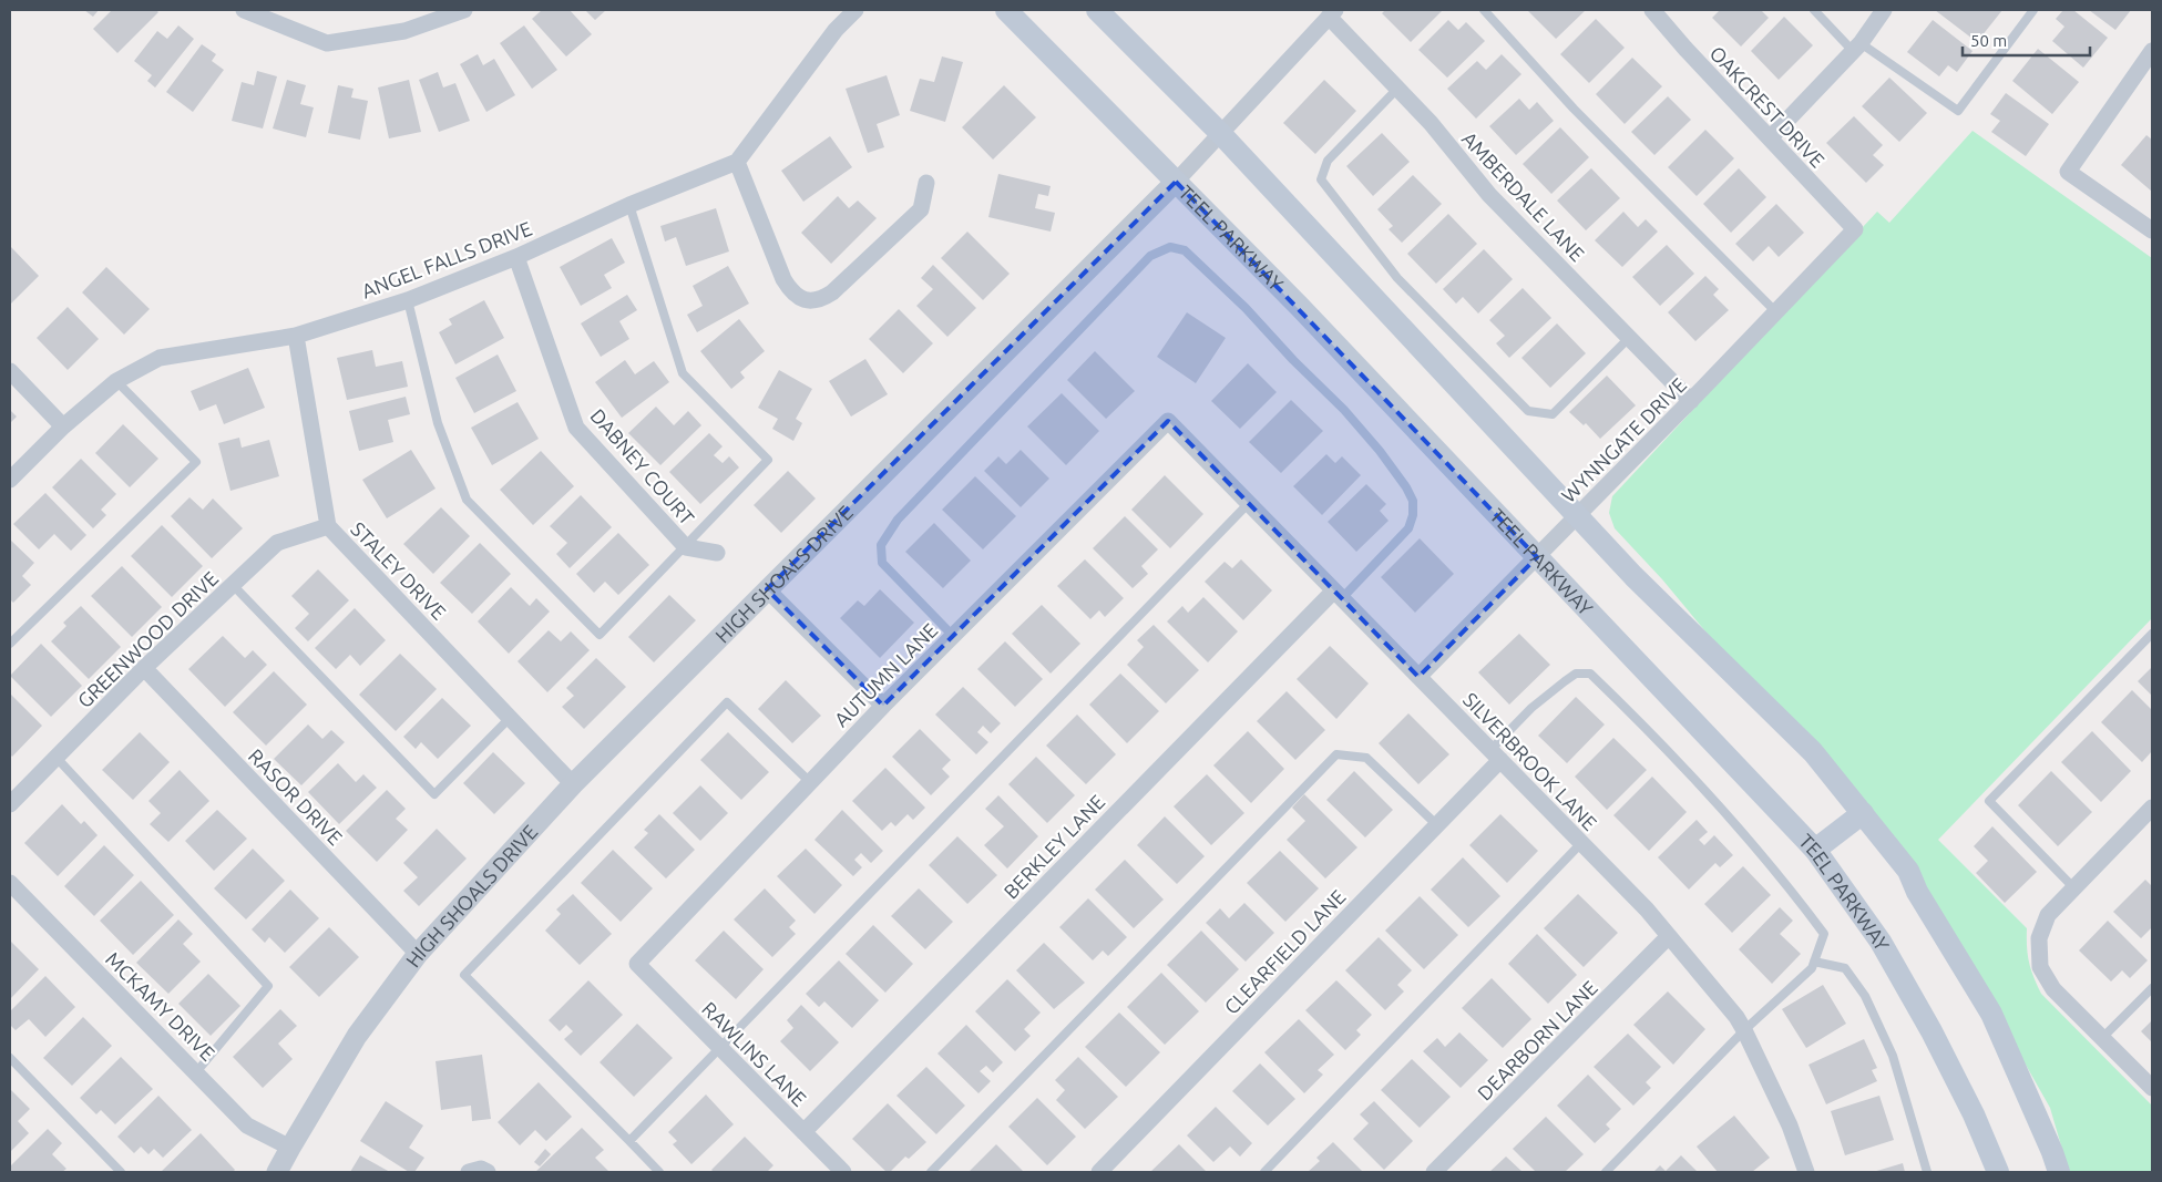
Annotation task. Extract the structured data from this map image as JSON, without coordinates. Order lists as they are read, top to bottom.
{
  "streets": {
    "main road": ["TEEL PARKWAY"],
    "street": [
      "OAKCREST DRIVE",
      "AMBERDALE LANE",
      "ANGEL FALLS DRIVE",
      "WYNNGATE DRIVE",
      "DABNEY COURT",
      "STALEY DRIVE",
      "HIGH SHOALS DRIVE",
      "GREENWOOD DRIVE",
      "AUTUMN LANE",
      "SILVERBROOK LANE",
      "RASOR DRIVE",
      "BERKLEY LANE",
      "CLEARFIELD LANE",
      "MCKAMY DRIVE",
      "DEARBORN LANE",
      "RAWLINS LANE"
    ]
  },
  "crossings": [
    ["OAKCREST DRIVE", "WYNNGATE DRIVE"],
    ["AMBERDALE LANE", "WYNNGATE DRIVE"],
    ["AMBERDALE LANE", "HIGH SHOALS DRIVE"],
    ["TEEL PARKWAY", "WYNNGATE DRIVE"],
    ["TEEL PARKWAY", "HIGH SHOALS DRIVE"],
    ["ANGEL FALLS DRIVE", "DABNEY COURT"],
    ["ANGEL FALLS DRIVE", "STALEY DRIVE"],
    ["WYNNGATE DRIVE", "SILVERBROOK LANE"],
    ["STALEY DRIVE", "HIGH SHOALS DRIVE"],
    ["STALEY DRIVE", "GREENWOOD DRIVE"],
    ["HIGH SHOALS DRIVE", "RASOR DRIVE"],
    ["HIGH SHOALS DRIVE", "MCKAMY DRIVE"],
    ["GREENWOOD DRIVE", "RASOR DRIVE"],
    ["AUTUMN LANE", "SILVERBROOK LANE"],
    ["AUTUMN LANE", "RAWLINS LANE"],
    ["SILVERBROOK LANE", "BERKLEY LANE"],
    ["SILVERBROOK LANE", "CLEARFIELD LANE"],
    ["SILVERBROOK LANE", "DEARBORN LANE"],
    ["BERKLEY LANE", "RAWLINS LANE"]
  ],
  "scale_bar": "50 m"
}
